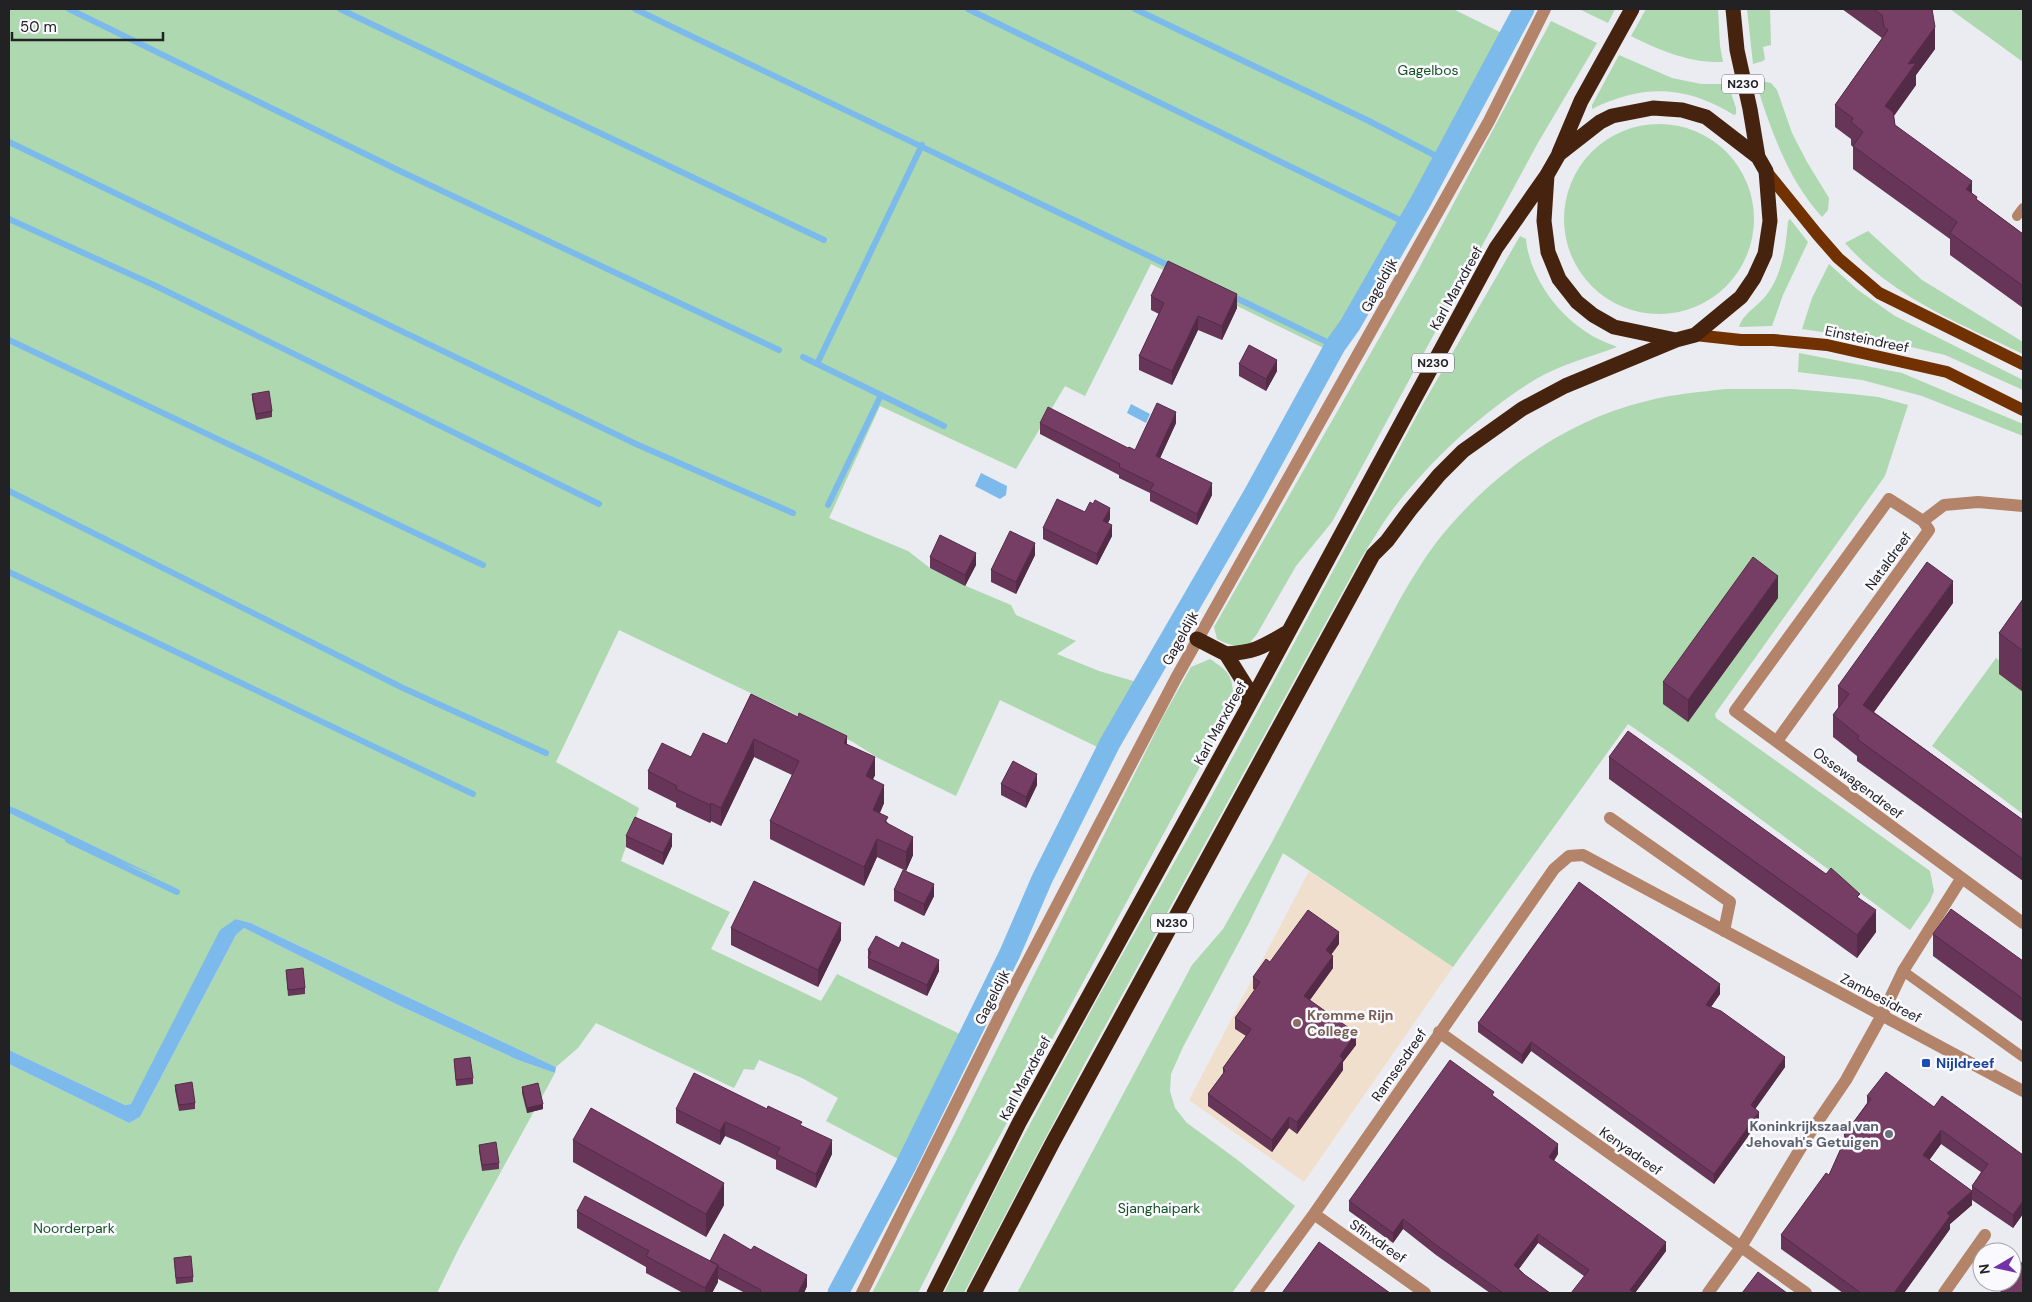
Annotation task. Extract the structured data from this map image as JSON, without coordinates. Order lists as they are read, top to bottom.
{
  "streets": {
    "highway": ["N230", "Karl Marxdreef"],
    "main road": ["Einsteindreef"],
    "street": [
      "Gageldijk",
      "Nataldreef",
      "Ossewagendreef",
      "Zambesidreef",
      "Ramsesdreef",
      "Kenyadreef",
      "Sfinxdreef"
    ]
  },
  "crossings": [
    ["N230", "Karl Marxdreef"],
    ["N230", "Einsteindreef"],
    ["Nataldreef", "Ossewagendreef"],
    ["Zambesidreef", "Ramsesdreef"],
    ["Ramsesdreef", "Kenyadreef"],
    ["Ramsesdreef", "Sfinxdreef"]
  ],
  "parks": ["Gagelbos", "Sjanghaipark", "Noorderpark"],
  "places": {
    "other": ["Kromme Rijn College", "Koninkrijkszaal van Jehovah's Getuigen"],
    "transit": ["Nijldreef"]
  },
  "scale_bar": "50 m",
  "north": "left"
}
